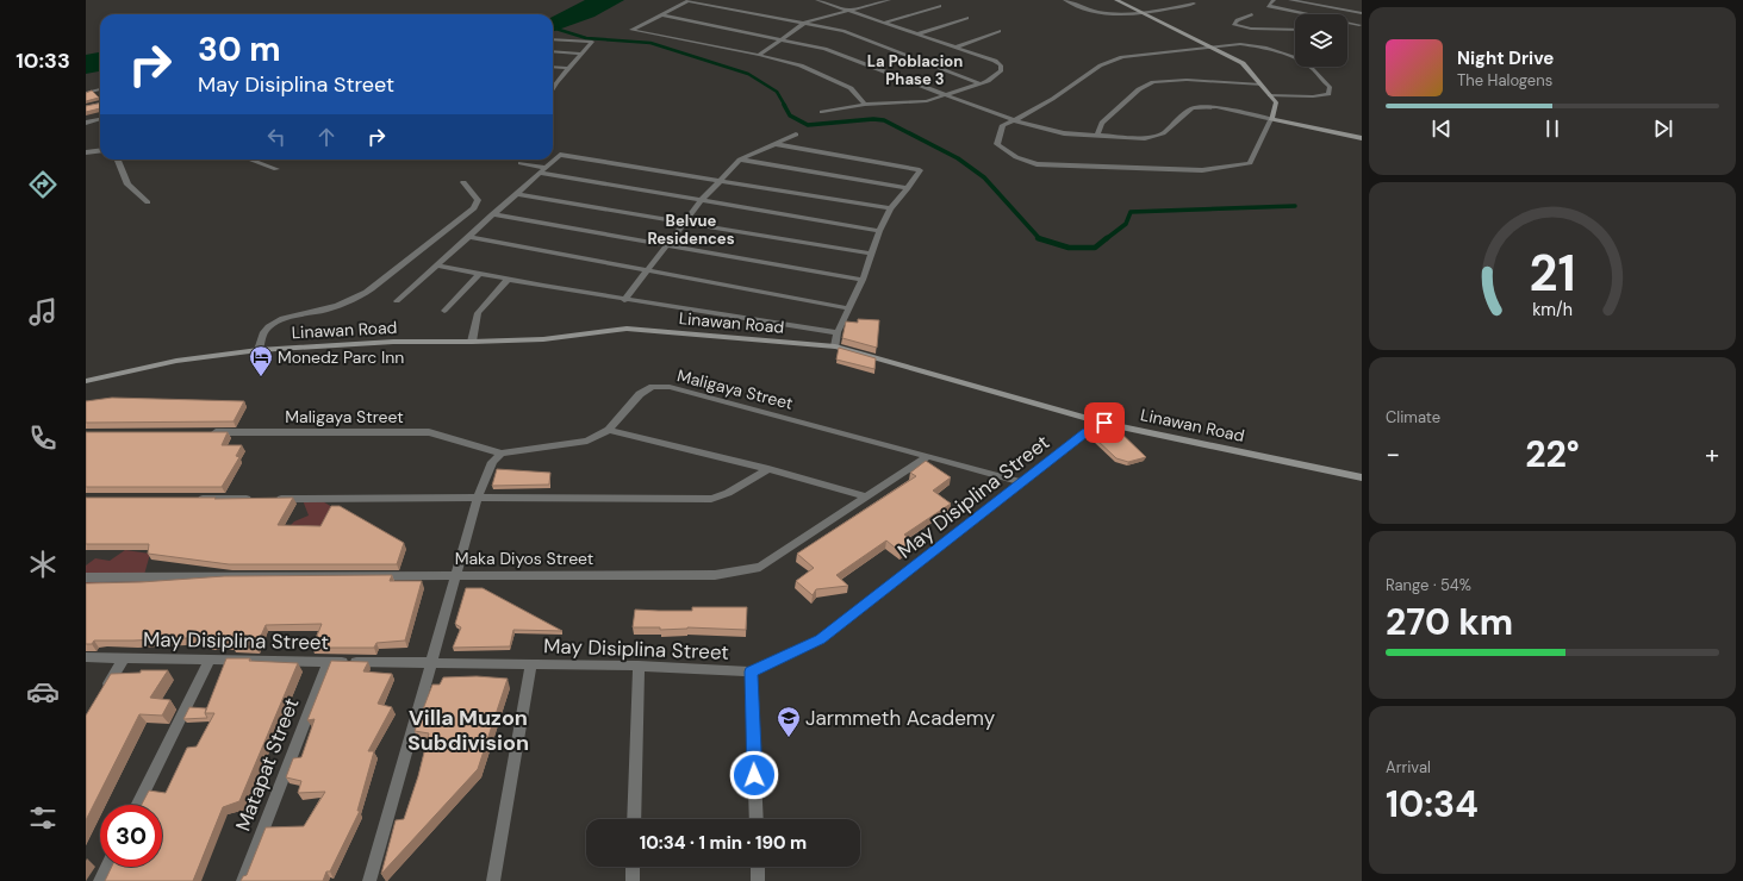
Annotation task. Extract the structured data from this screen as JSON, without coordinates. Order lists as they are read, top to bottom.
{
  "streets": {
    "street": [
      "Linawan Road",
      "Maligaya Street",
      "May Disiplina Street",
      "Maka Diyos Street",
      "Matapat Street"
    ]
  },
  "crossings": [
    ["Linawan Road", "May Disiplina Street"],
    ["Maligaya Street", "May Disiplina Street"],
    ["Maligaya Street", "Maka Diyos Street"],
    ["May Disiplina Street", "Matapat Street"]
  ],
  "districts": ["La Poblacion Phase 3", "Belvue Residences", "Villa Muzon Subdivision"],
  "places": {
    "hotel": ["Monedz Parc Inn"],
    "school or university": ["Jarmmeth Academy"]
  },
  "page": {
    "tabs": "10:33",
    "turn": ["30 m", "May Disiplina Street"],
    "song": ["Night Drive", "The Halogens"],
    "tile": [
      "Climate",
      ["Range · 54%", "270 km"],
      ["Arrival", "10:34"]
    ],
    "heat": ["−", "22°", "+"],
    "limit": "30",
    "trip": "10:34 · 1 min · 190 m",
    "gauge": ["21", "km/h"]
  }
}
